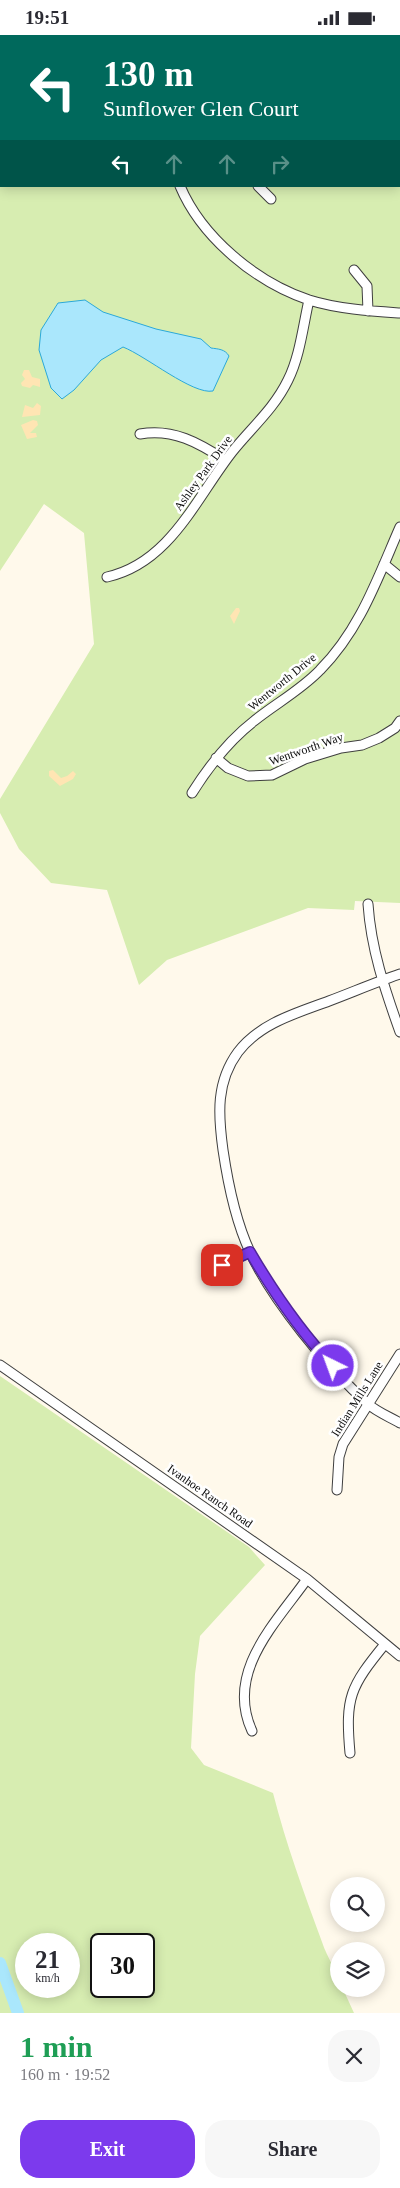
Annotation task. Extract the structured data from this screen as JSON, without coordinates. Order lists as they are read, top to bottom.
{
  "streets": {
    "street": [
      "Ashley Park Drive",
      "Wentworth Drive",
      "Wentworth Way",
      "Indian Mills Lane",
      "Ivanhoe Ranch Road"
    ]
  },
  "crossings": [
    ["Wentworth Drive", "Wentworth Way"]
  ],
  "page": {
    "status": "19:51",
    "turn": ["130 m", "Sunflower Glen Court"],
    "speed": "21 km/h",
    "limit": "30",
    "heading": ["1 min", "160 m · 19:52"],
    "buttons": ["Exit", "Share"]
  }
}
